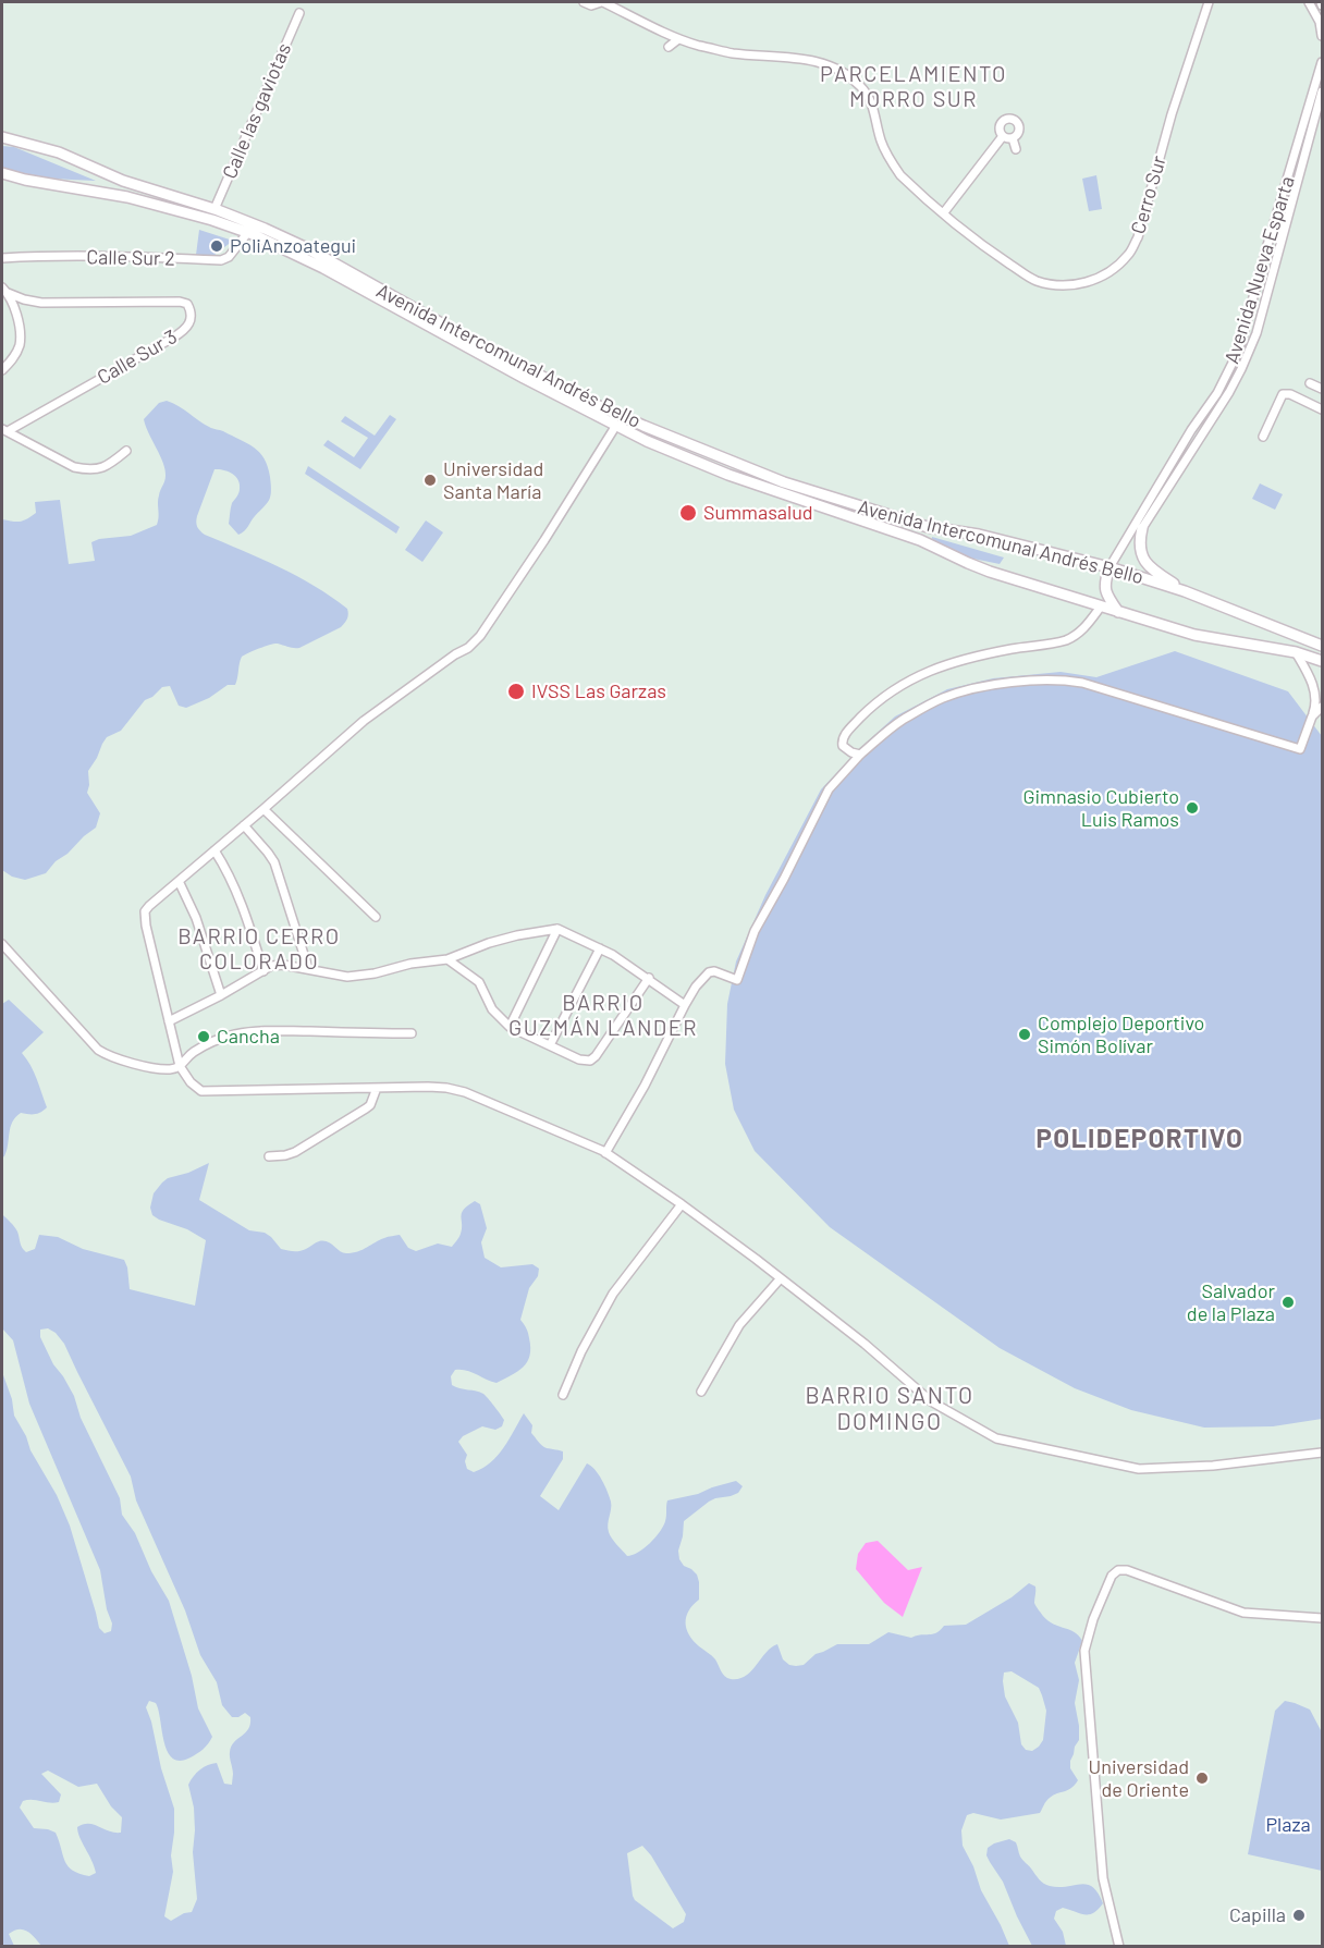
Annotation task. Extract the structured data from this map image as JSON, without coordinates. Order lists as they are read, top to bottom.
{
  "streets": {
    "main road": ["Avenida Intercomunal Andrés Bello"],
    "street": [
      "Calle las gaviotas",
      "Cerro Sur",
      "Calle Sur 2",
      "Avenida Nueva Esparta",
      "Calle Sur 3"
    ]
  },
  "crossings": [
    ["Calle las gaviotas", "Avenida Intercomunal Andrés Bello"],
    ["Calle Sur 2", "Avenida Intercomunal Andrés Bello"],
    ["Avenida Nueva Esparta", "Avenida Intercomunal Andrés Bello"]
  ],
  "districts": [
    "PARCELAMIENTO MORRO SUR",
    "BARRIO CERRO COLORADO",
    "BARRIO GUZMÁN LANDER",
    "POLIDEPORTIVO",
    "BARRIO SANTO DOMINGO"
  ],
  "parks": ["Plaza"],
  "places": [
    "PoliAnzoategui",
    "Universidad Santa María",
    "Summasalud",
    "IVSS Las Garzas",
    "Gimnasio Cubierto Luis Ramos",
    "Complejo Deportivo Simón Bolívar",
    "Cancha",
    "Salvador de la Plaza",
    "Universidad de Oriente",
    "Capilla"
  ]
}
